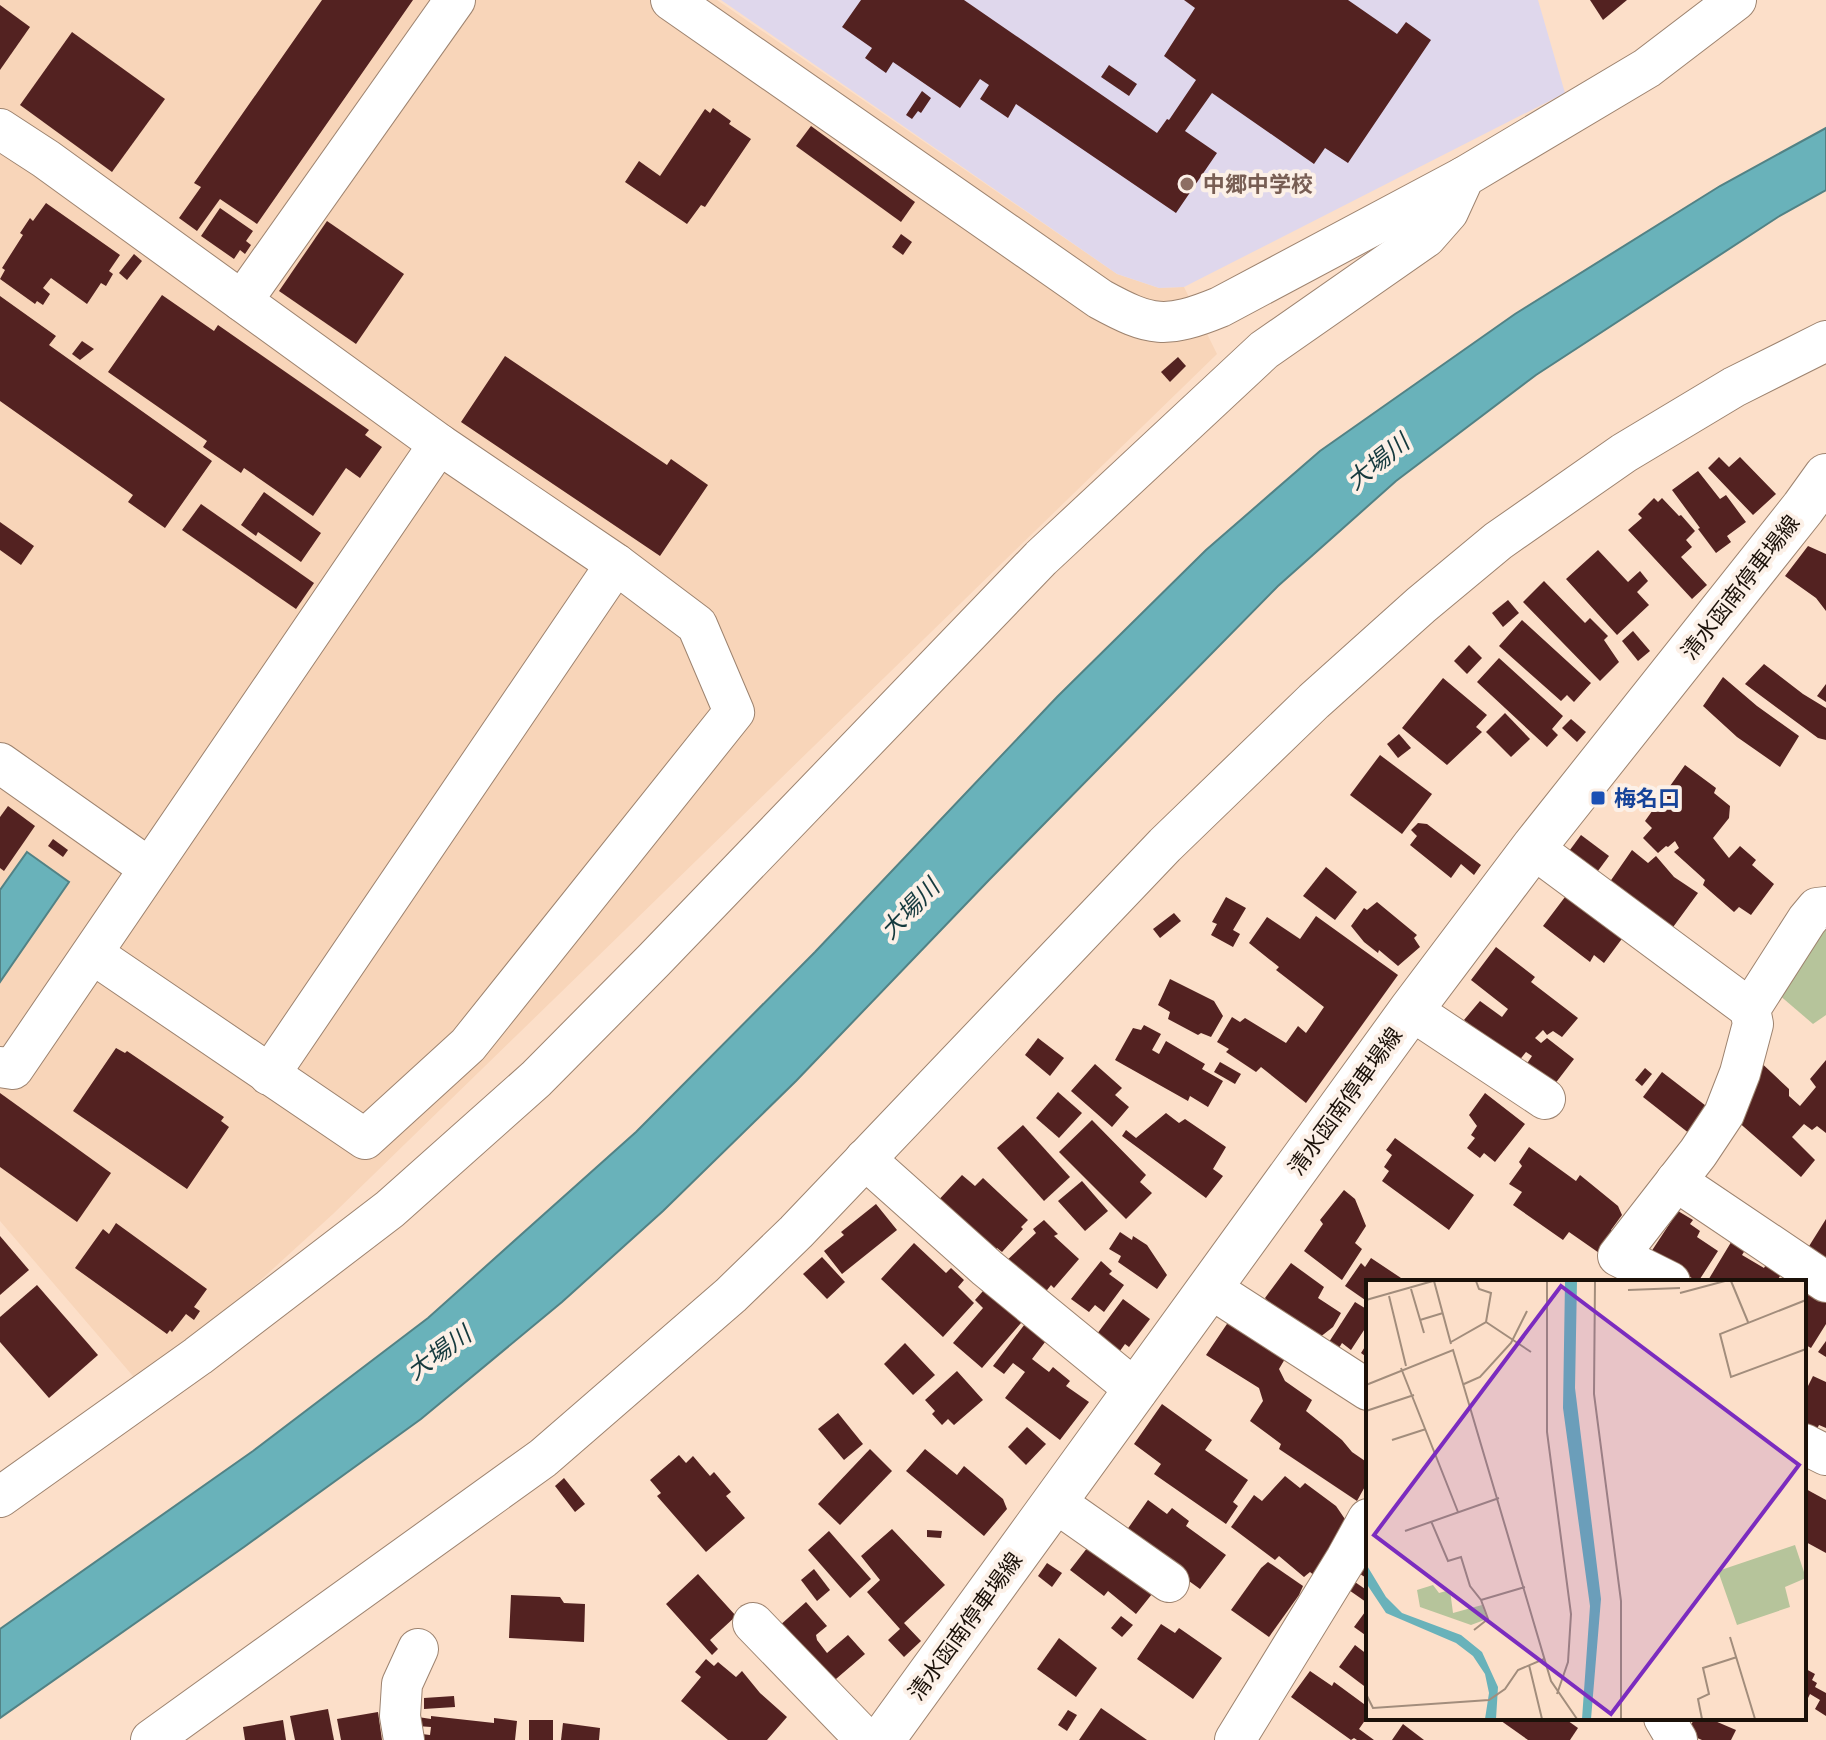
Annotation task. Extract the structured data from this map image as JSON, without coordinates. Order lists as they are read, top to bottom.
{
  "streets": {
    "main road": ["清水函南停車場線"]
  },
  "water": ["大場川"],
  "places": {
    "other": ["中郷中学校"],
    "transit": ["梅名口"]
  }
}
